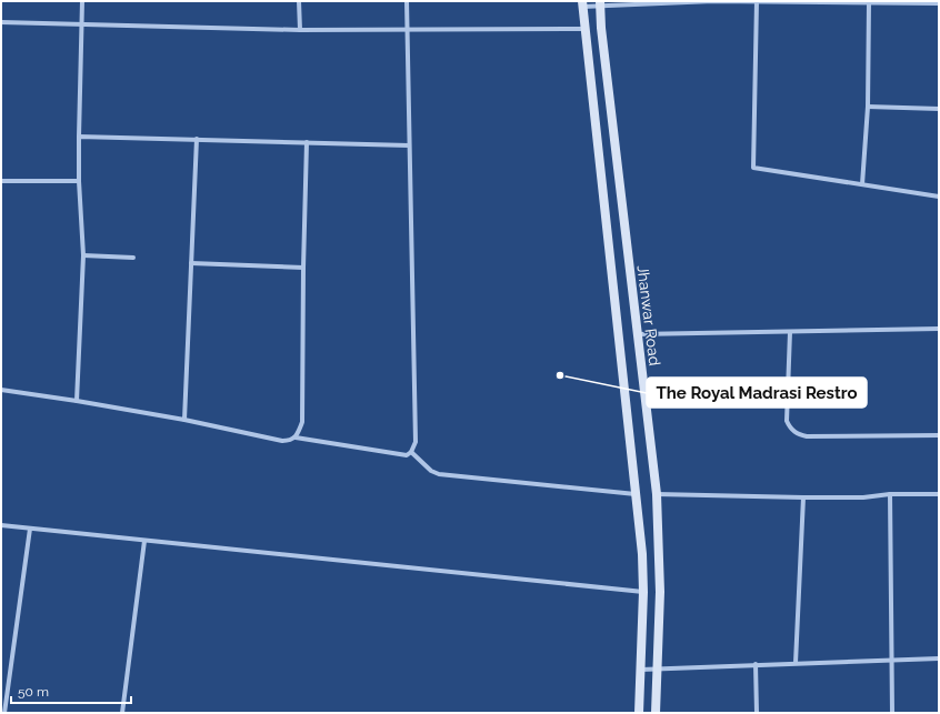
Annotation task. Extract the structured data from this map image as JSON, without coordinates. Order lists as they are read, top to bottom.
{
  "streets": {
    "street": ["Jhanwar Road"]
  },
  "places": ["The Royal Madrasi Restro"],
  "scale_bar": "50 m"
}
